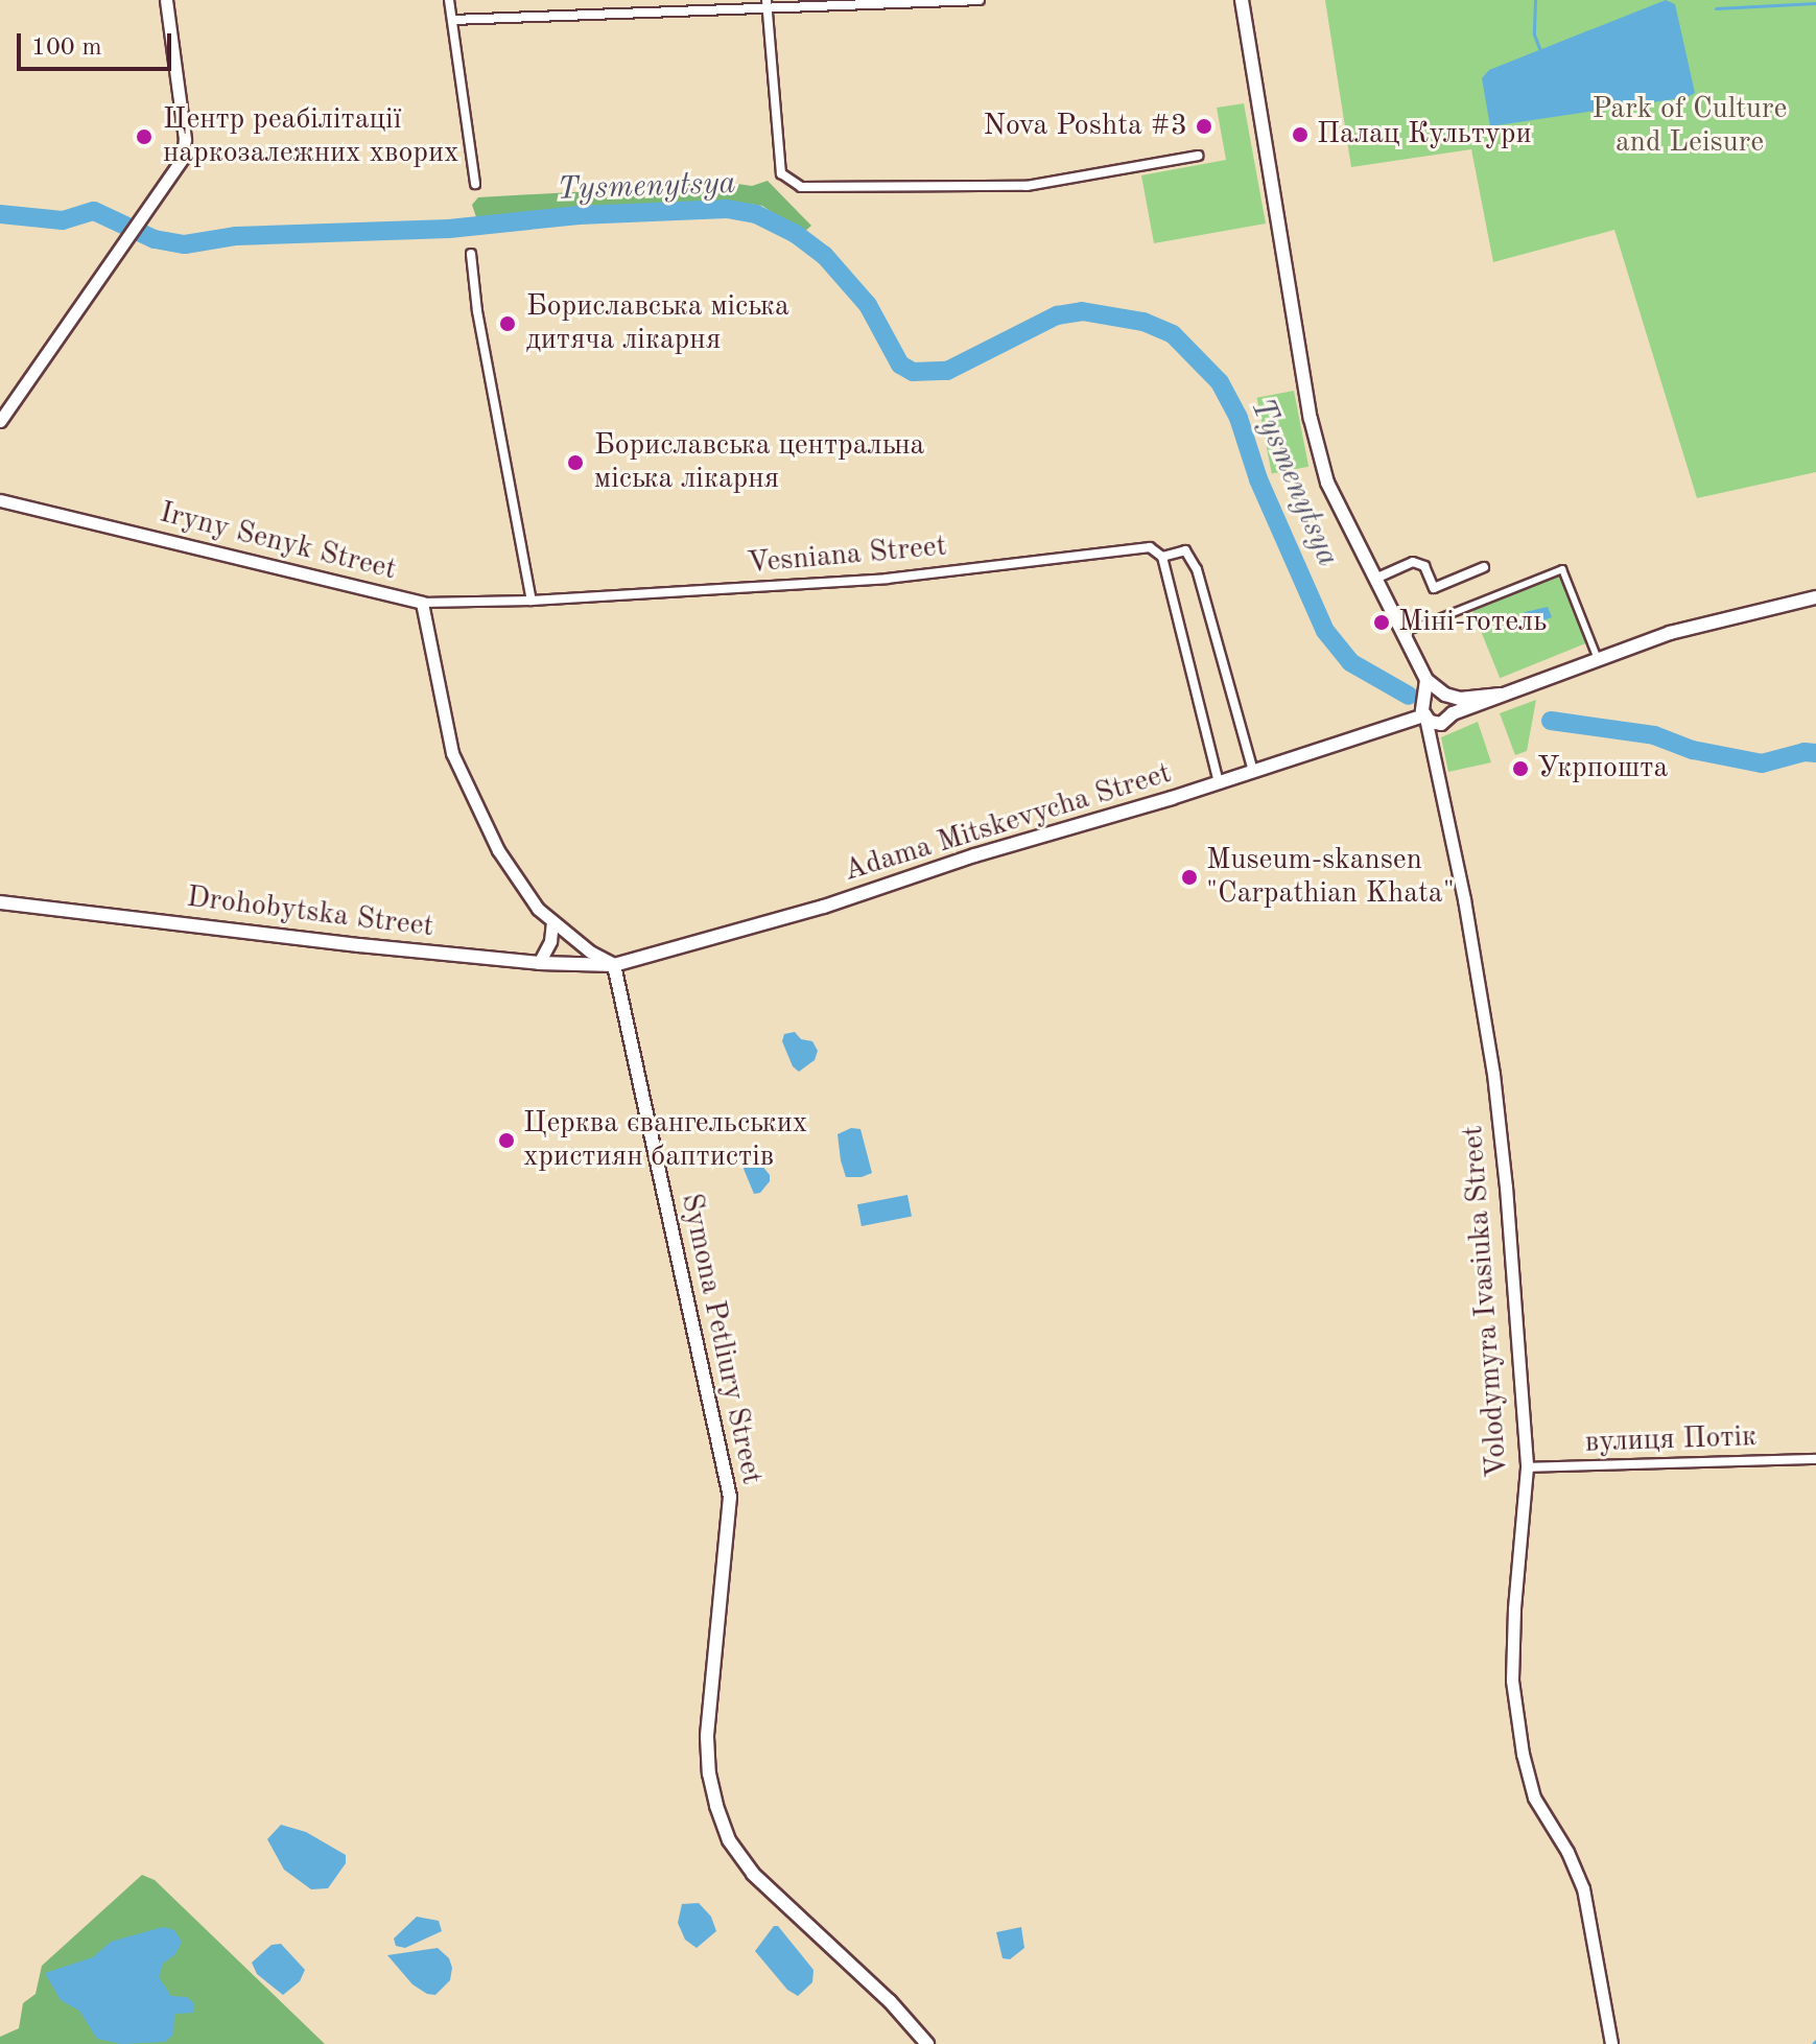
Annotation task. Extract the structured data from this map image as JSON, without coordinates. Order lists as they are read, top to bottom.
{
  "streets": {
    "main road": ["Adama Mitskevycha Street", "Drohobytska Street", "Symona Petliury Street"],
    "street": [
      "Iryny Senyk Street",
      "Vesniana Street",
      "Volodymyra Ivasiuka Street",
      "вулиця Потік"
    ]
  },
  "crossings": [
    ["Iryny Senyk Street", "Vesniana Street"],
    ["Iryny Senyk Street", "Adama Mitskevycha Street"],
    ["Iryny Senyk Street", "Drohobytska Street"],
    ["Iryny Senyk Street", "Symona Petliury Street"],
    ["Vesniana Street", "Adama Mitskevycha Street"],
    ["Adama Mitskevycha Street", "Drohobytska Street"],
    ["Adama Mitskevycha Street", "Volodymyra Ivasiuka Street"],
    ["Adama Mitskevycha Street", "Symona Petliury Street"],
    ["Drohobytska Street", "Symona Petliury Street"],
    ["Volodymyra Ivasiuka Street", "вулиця Потік"]
  ],
  "water": ["Tysmenytsya"],
  "parks": ["Park of Culture and Leisure"],
  "places": [
    "Nova Poshta #3",
    "Палац Культури",
    "Центр реабілітації наркозалежних хворих",
    "Бориславська міська дитяча лікарня",
    "Бориславська центральна міська лікарня",
    "Міні-готель",
    "Укрпошта",
    "Museum-skansen \"Carpathian Khata\"",
    "Церква євангельських християн баптистів"
  ],
  "scale_bar": "100 m"
}
